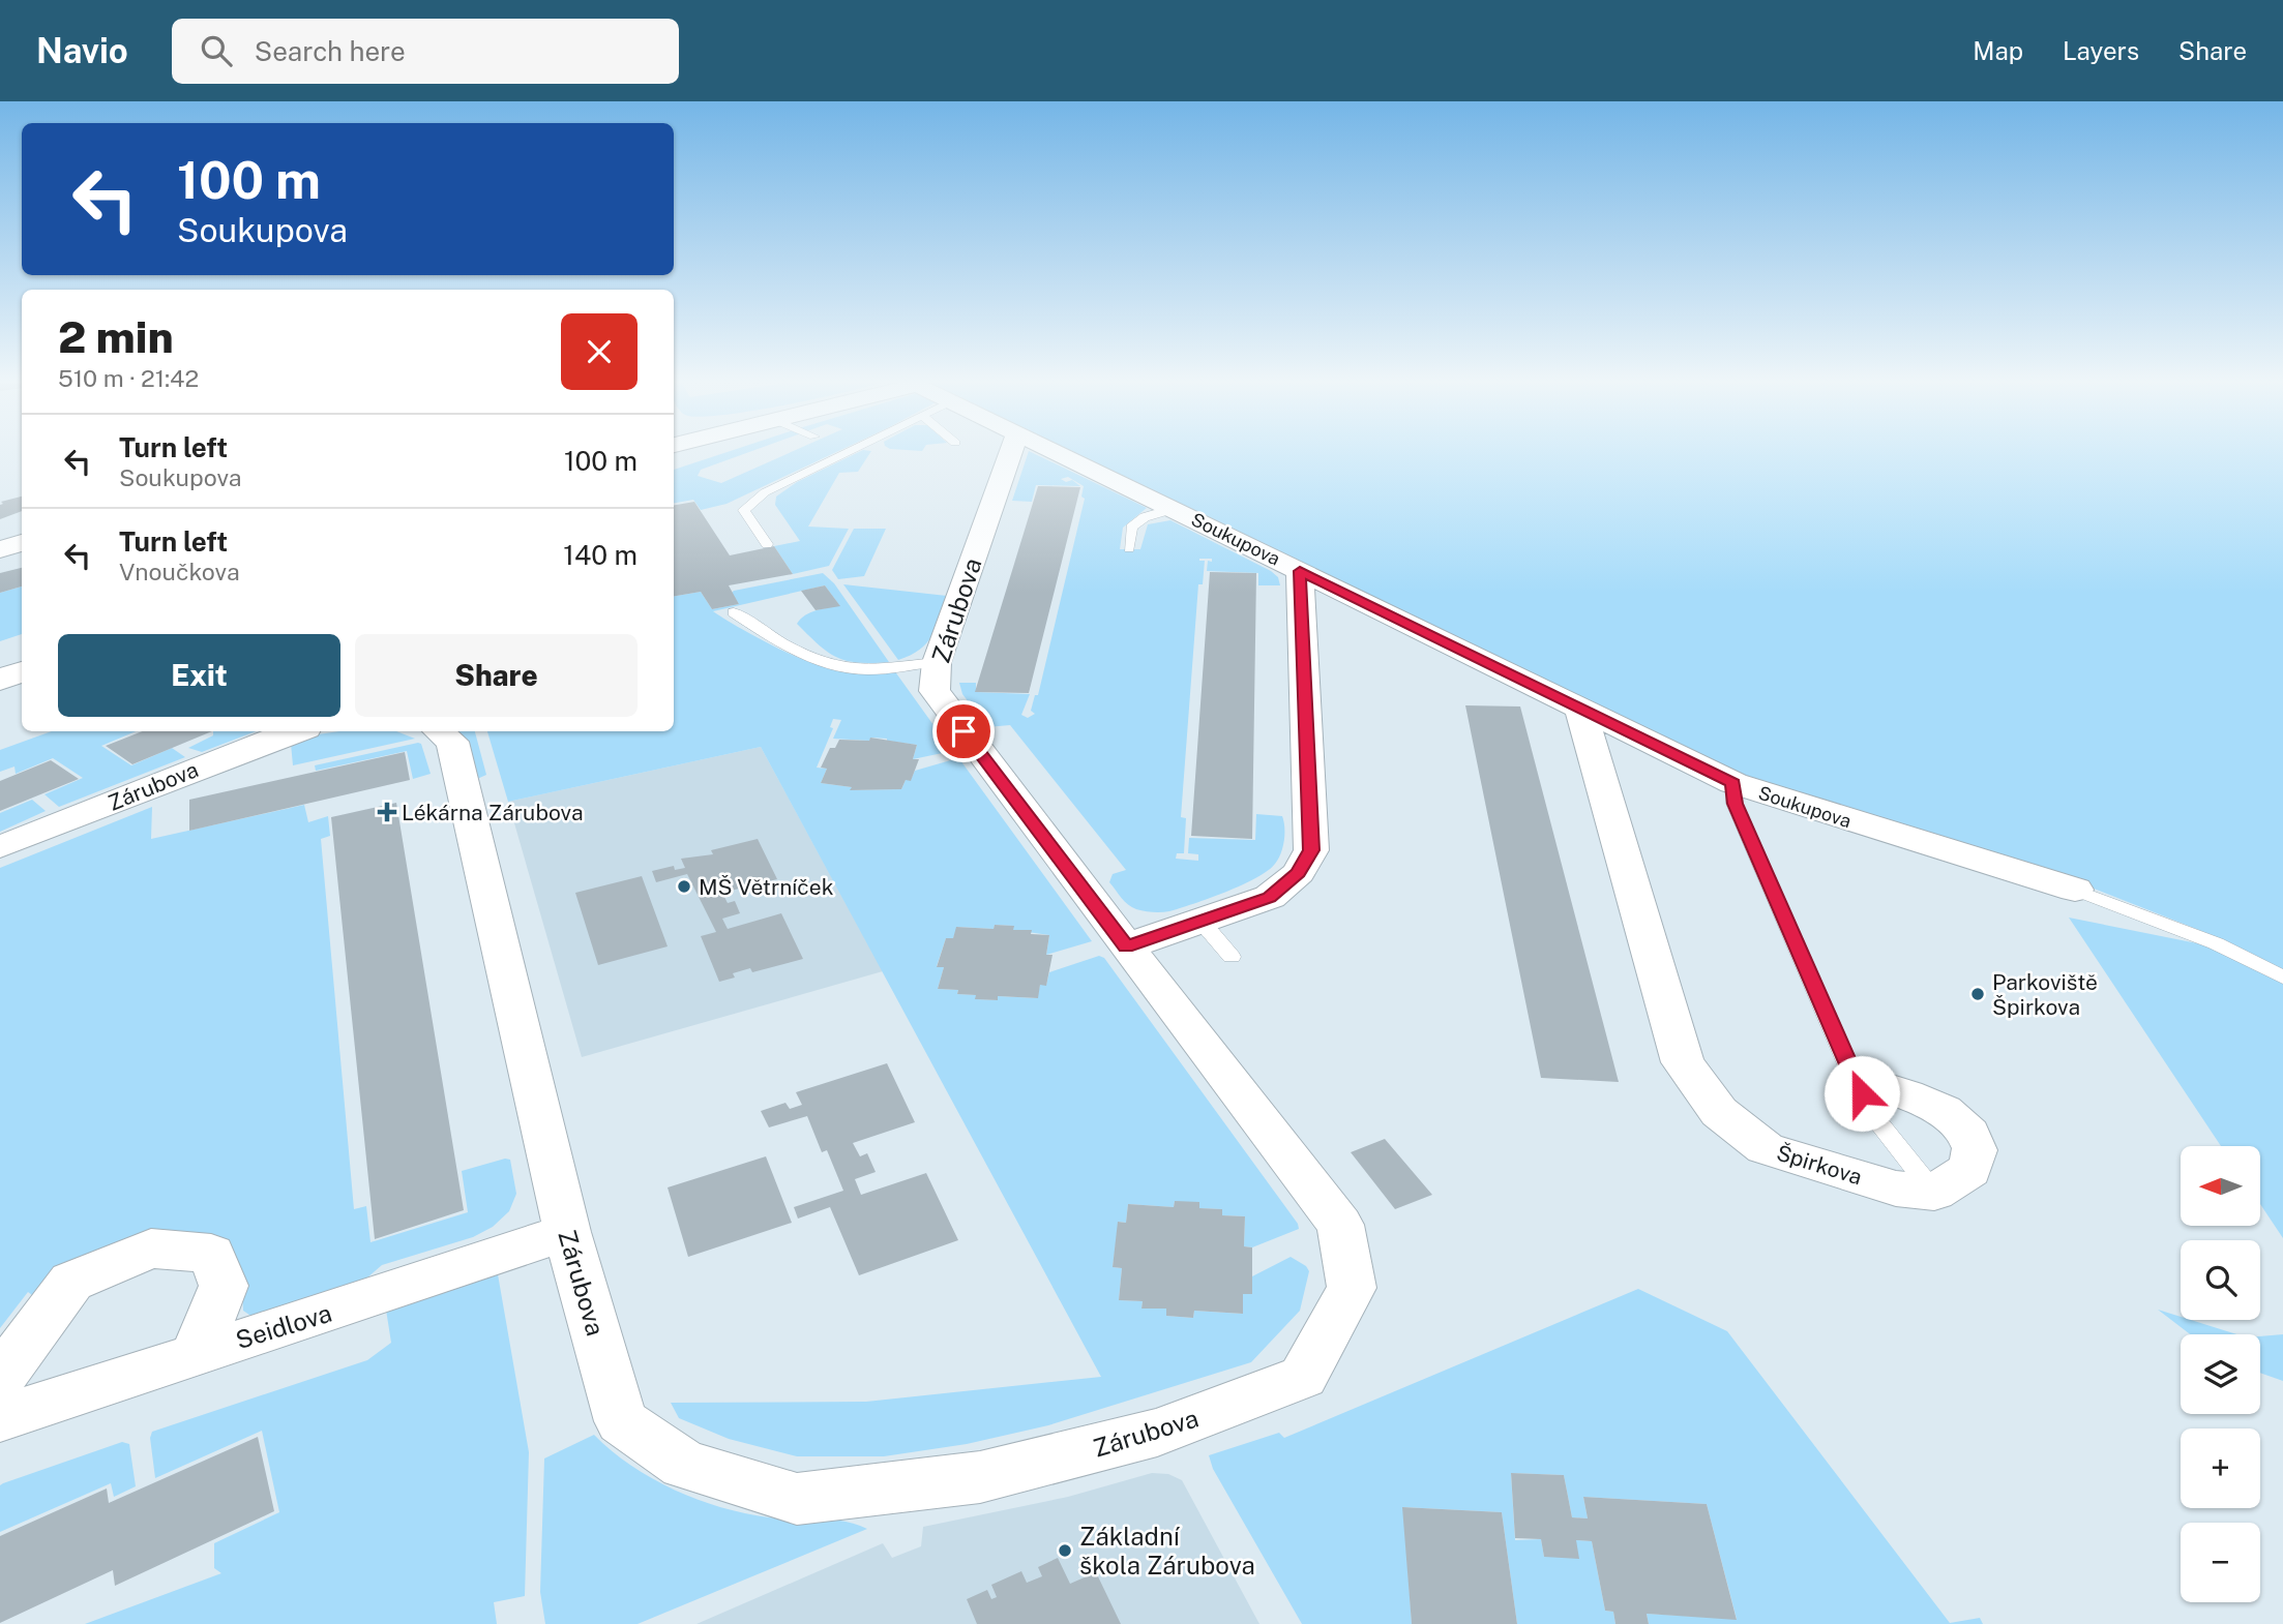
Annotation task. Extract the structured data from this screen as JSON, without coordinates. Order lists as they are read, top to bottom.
{
  "streets": {
    "street": [
      "Soukupova",
      "Zárubova",
      "Špirkova",
      "Seidlova"
    ]
  },
  "crossings": [
    ["Soukupova", "Špirkova"],
    ["Zárubova", "Seidlova"]
  ],
  "places": {
    "health": ["Lékárna Zárubova"],
    "other": ["MŠ Větrníček", "Parkoviště Špirkova", "Základní škola Zárubova"]
  },
  "north": "left",
  "page": {
    "header": "Navio",
    "search": "Search here",
    "nav": ["Map", "Layers", "Share"],
    "turn": ["100 m", "Soukupova"],
    "heading": ["2 min", "510 m · 21:42"],
    "list": [
      {
        "name": "Turn left",
        "note": "Soukupova",
        "value": "100 m"
      },
      {
        "name": "Turn left",
        "note": "Vnoučkova",
        "value": "140 m"
      }
    ],
    "buttons": ["Exit", "Share"],
    "map_buttons": ["+", "−"]
  }
}
